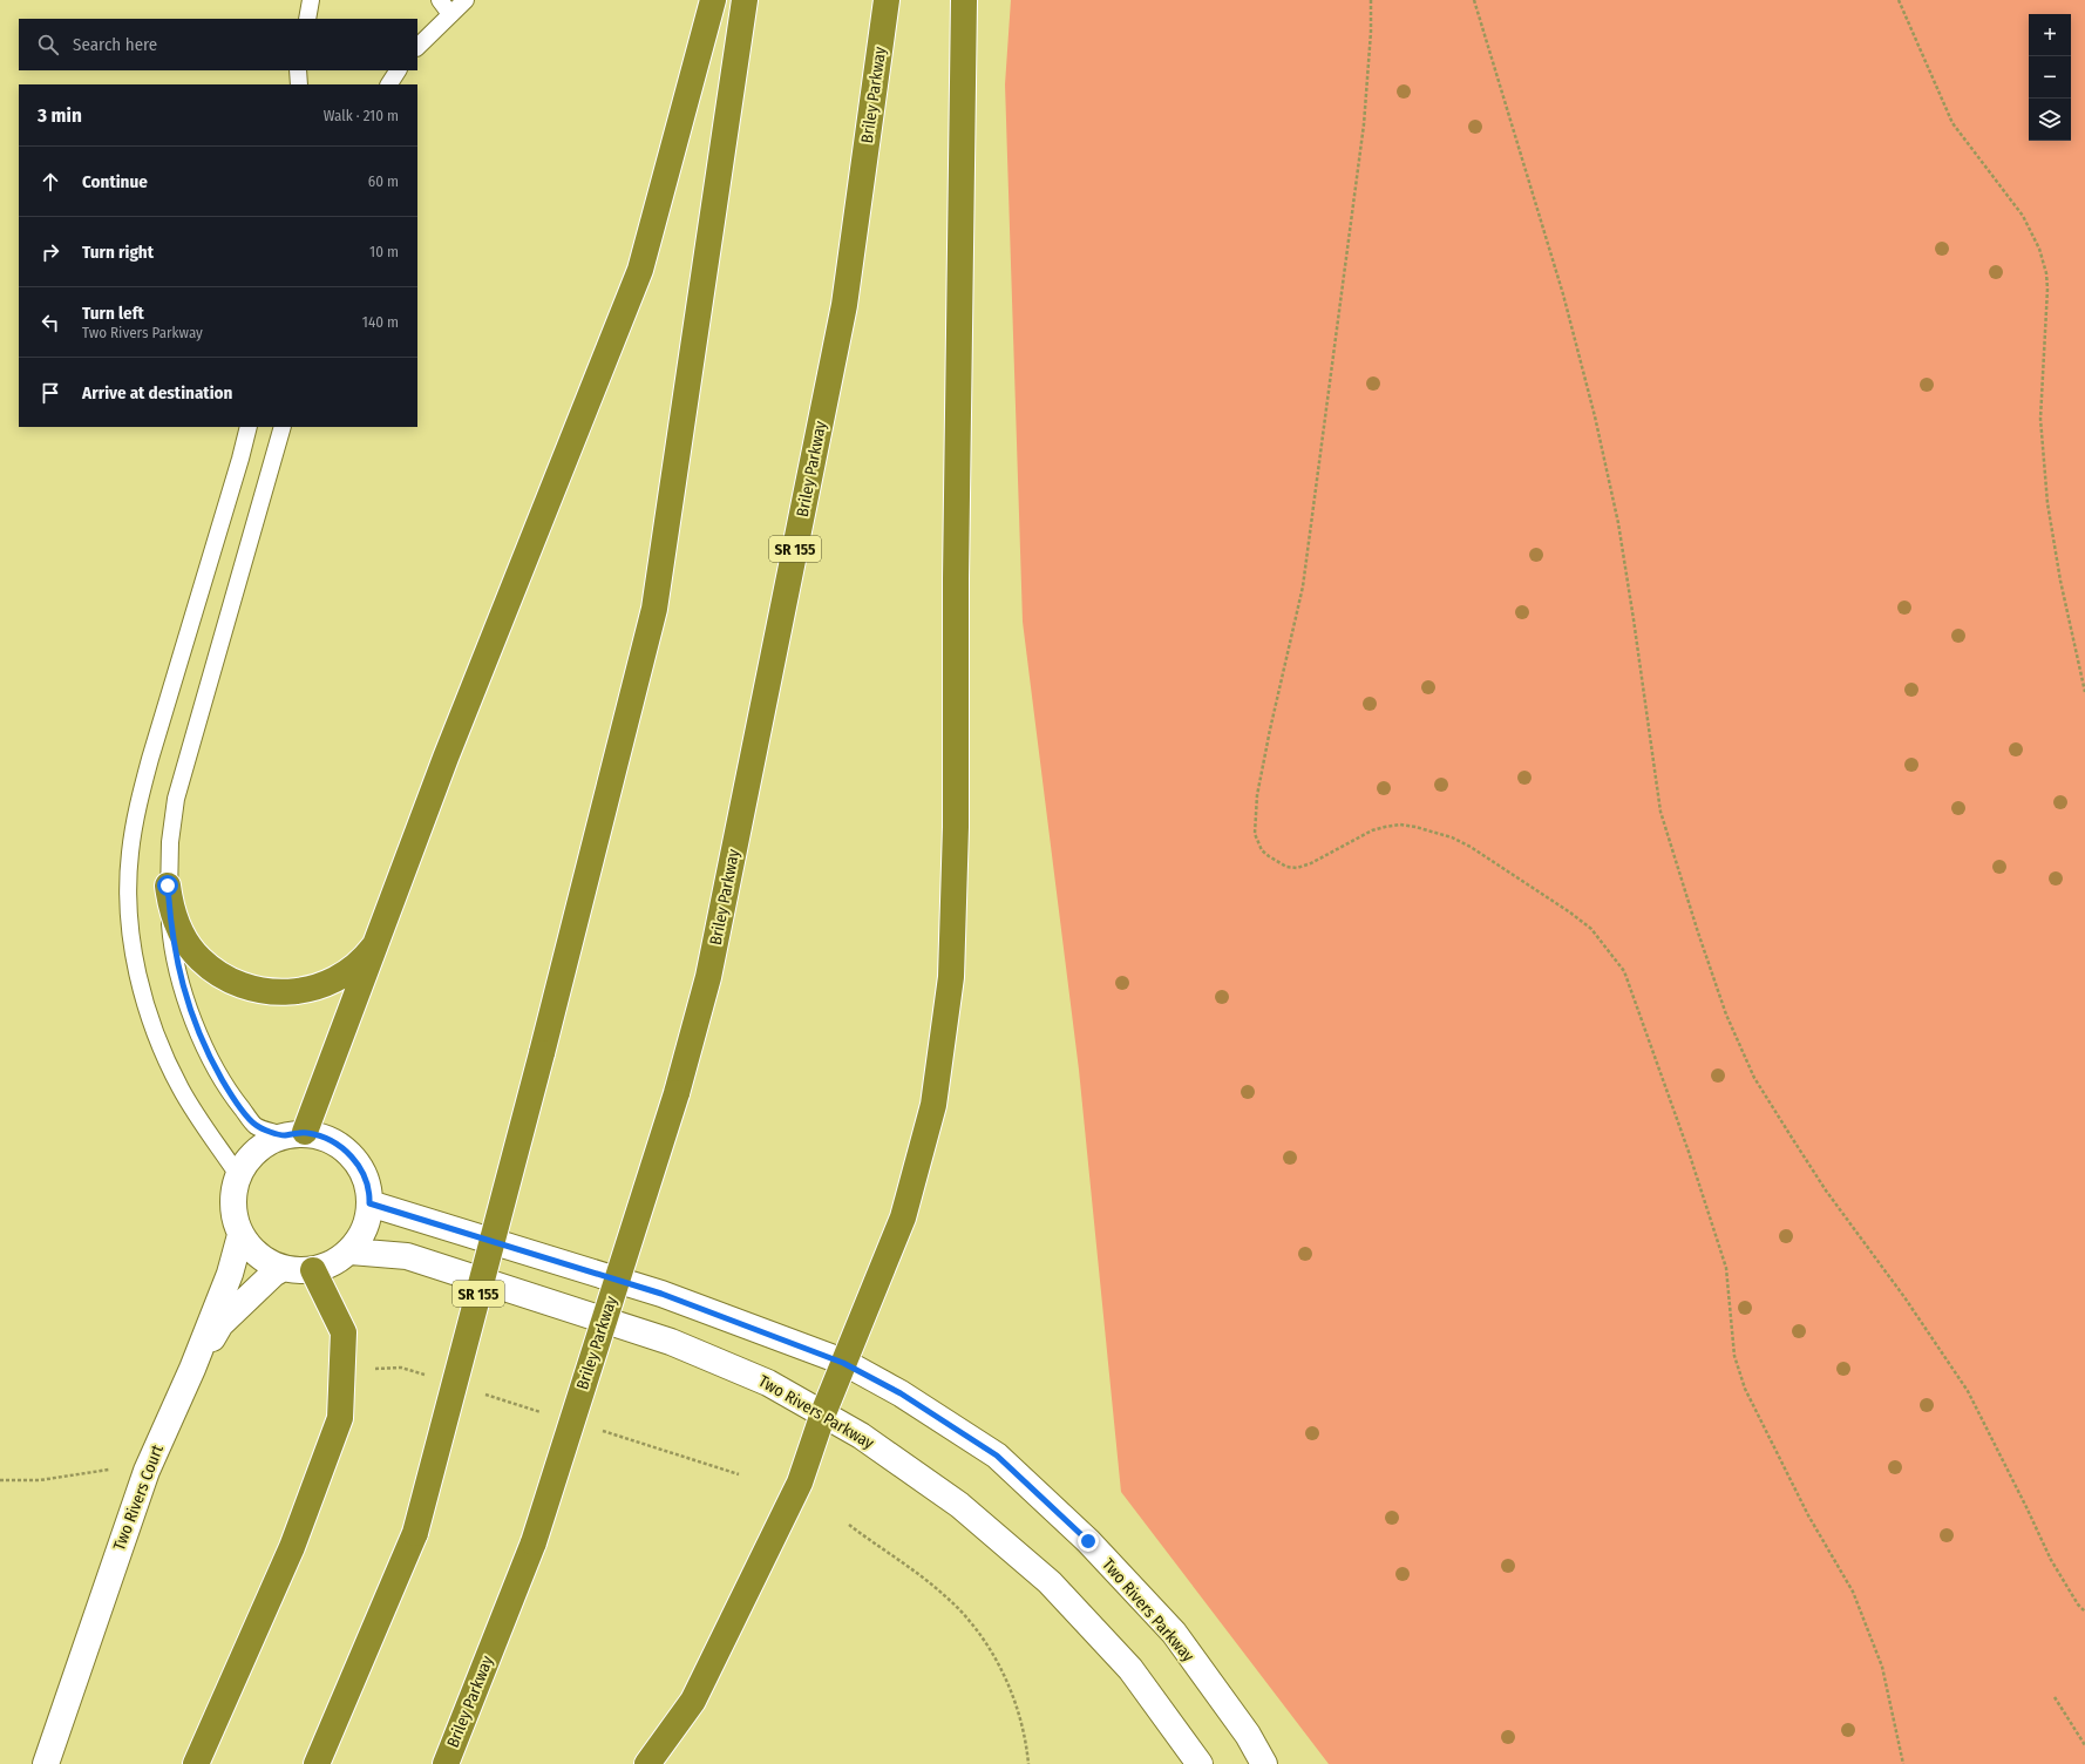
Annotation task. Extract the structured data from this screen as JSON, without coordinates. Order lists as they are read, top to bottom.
{
  "streets": {
    "highway": ["Briley Parkway", "SR 155"],
    "street": ["Two Rivers Parkway", "Two Rivers Court"]
  },
  "crossings": [
    ["Two Rivers Parkway", "Two Rivers Court"]
  ],
  "page": {
    "map_buttons": ["+", "−"],
    "search": "Search here",
    "heading": ["3 min", "Walk · 210 m"],
    "list": [
      ["Continue", "60 m"],
      ["Turn right", "10 m"],
      ["Turn left", "Two Rivers Parkway", "140 m"],
      "Arrive at destination"
    ]
  }
}
